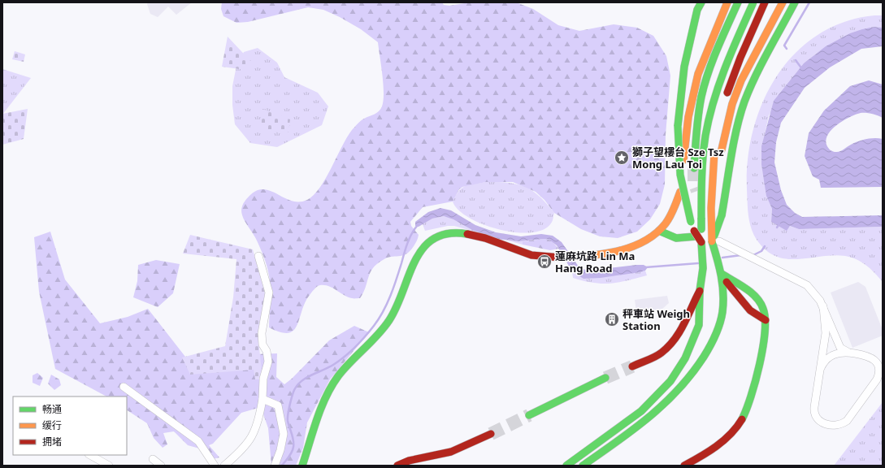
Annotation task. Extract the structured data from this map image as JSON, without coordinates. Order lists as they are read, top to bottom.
{
  "places": {
    "place": ["獅子望樓台 Sze Tsz Mong Lau Toi"],
    "bus stop": ["蓮麻坑路 Lin Ma Hang Road"],
    "building": ["秤車站 Weigh Station"]
  },
  "legend": ["畅通", "缓行", "拥堵"]
}
